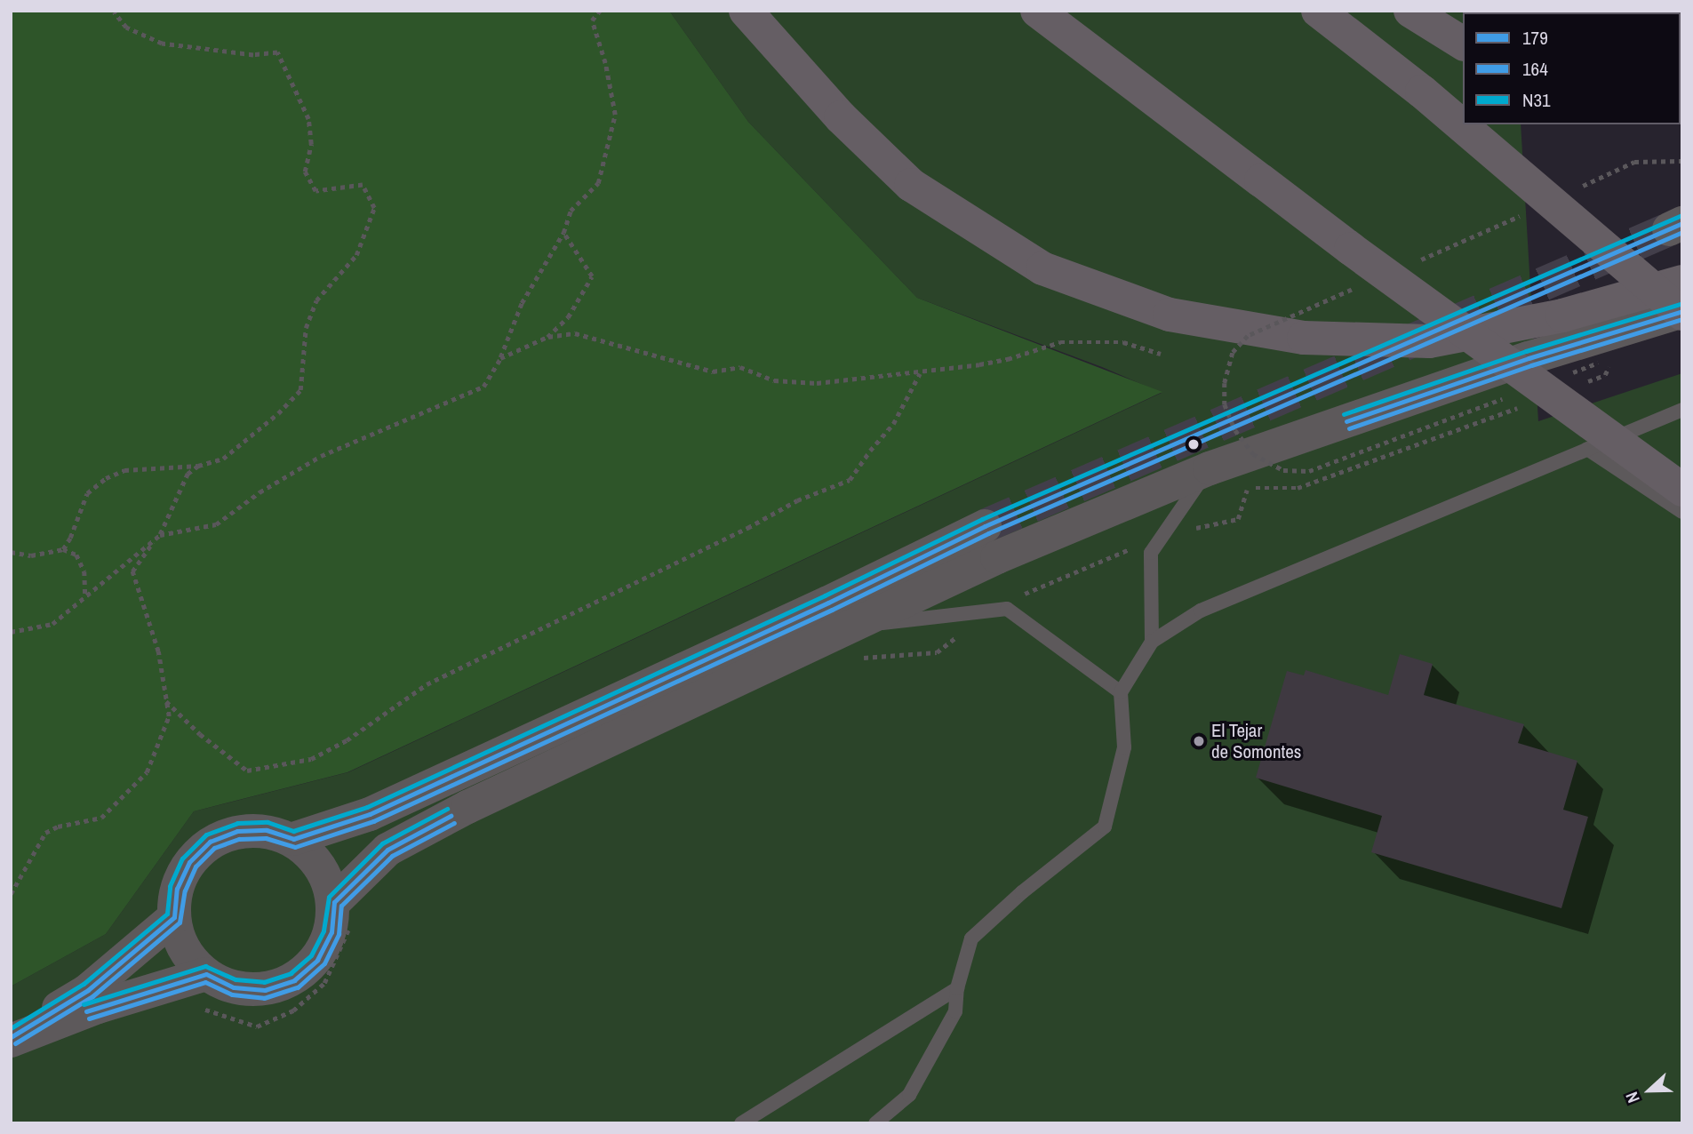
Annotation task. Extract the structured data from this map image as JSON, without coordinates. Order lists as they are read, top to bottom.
{
  "places": ["El Tejar de Somontes"],
  "lines": ["transit line N31", "transit line 179", "transit line 164"],
  "legend": ["179", "164", "N31"],
  "north": "left"
}
